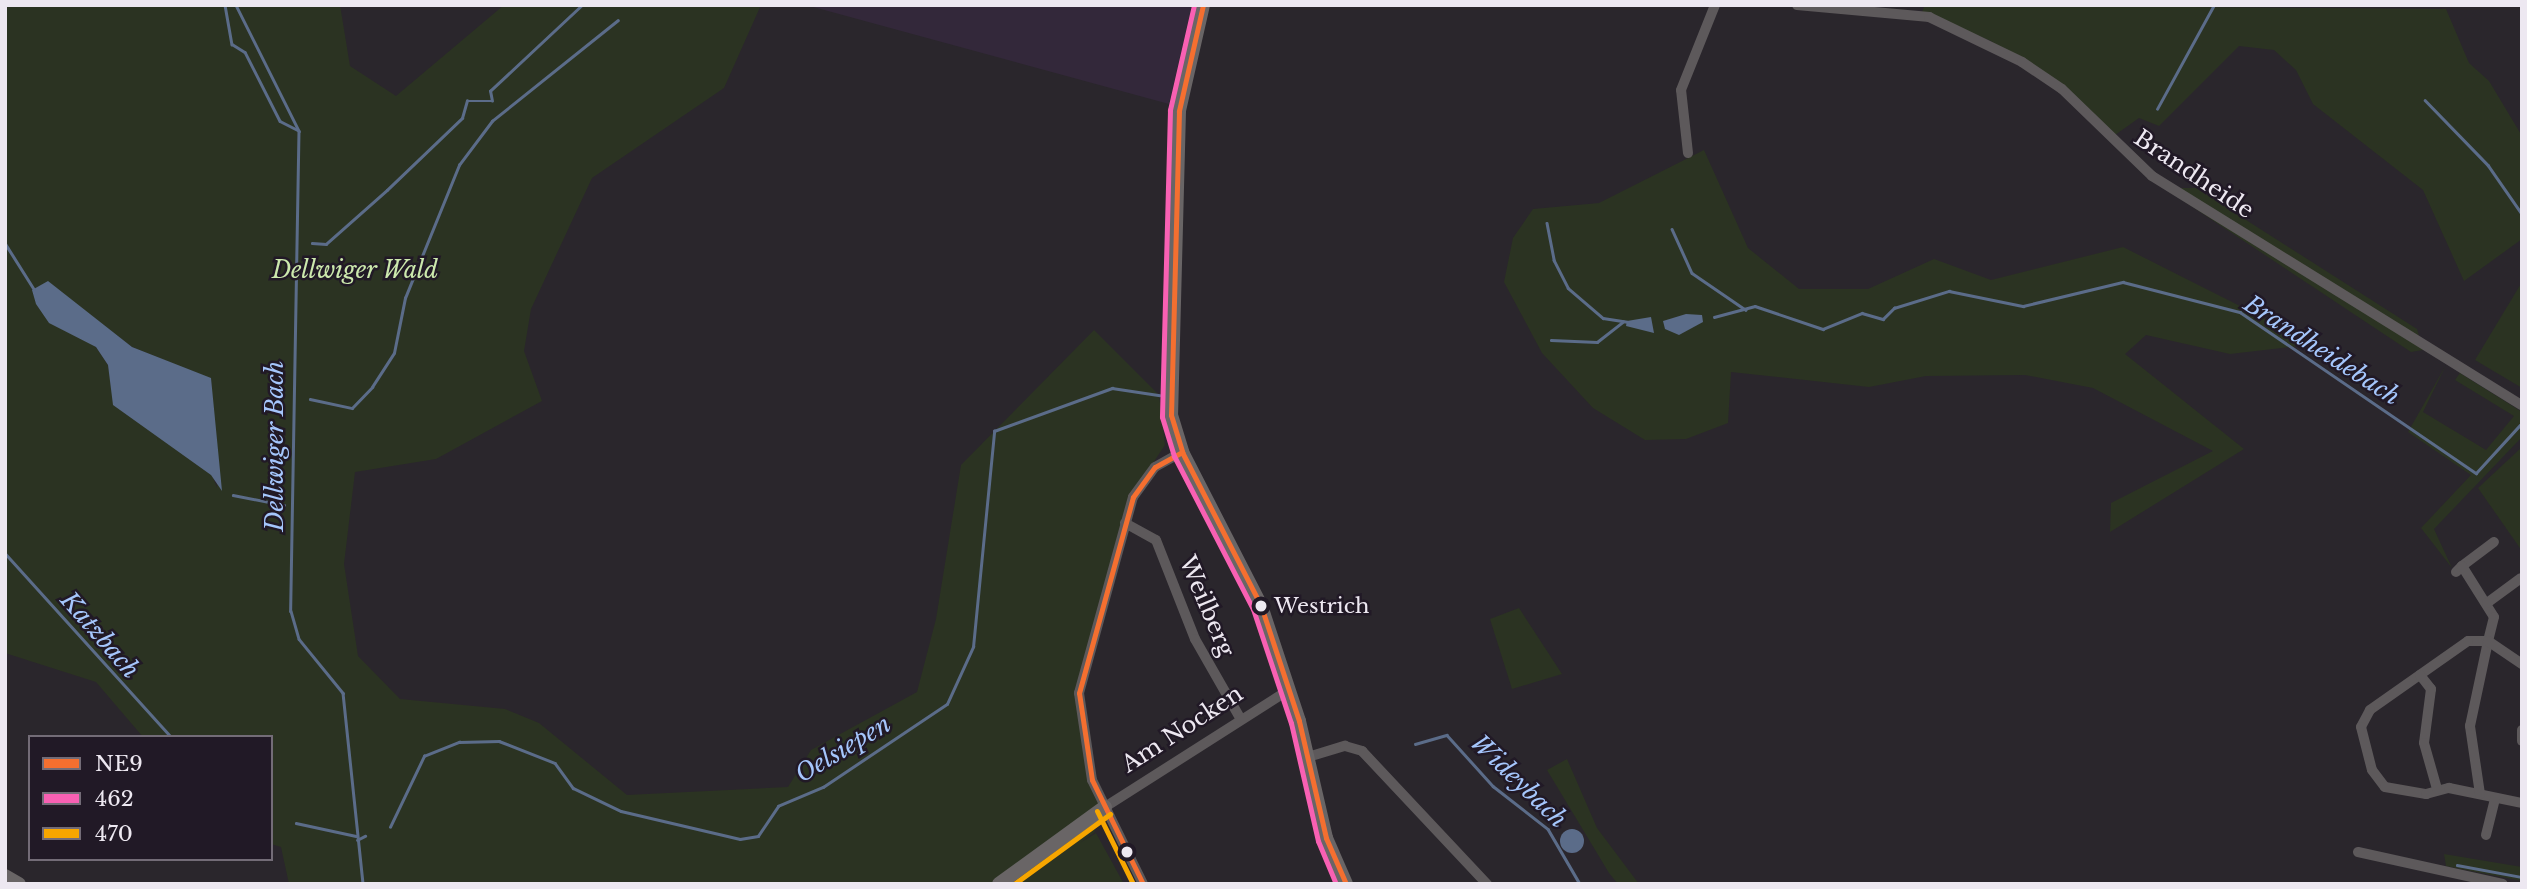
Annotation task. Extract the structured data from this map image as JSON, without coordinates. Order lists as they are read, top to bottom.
{
  "streets": {
    "main road": ["Am Nocken"],
    "street": ["Brandheide", "Weilberg"]
  },
  "crossings": [
    ["Weilberg", "Am Nocken"]
  ],
  "water": [
    "Brandheidebach",
    "Dellwiger Bach",
    "Katzbach",
    "Oelsiepen",
    "Wideybach"
  ],
  "parks": ["Dellwiger Wald"],
  "places": ["Westrich"],
  "lines": ["transit line NE9", "transit line 462", "transit line 470"],
  "legend": ["NE9", "462", "470"]
}
